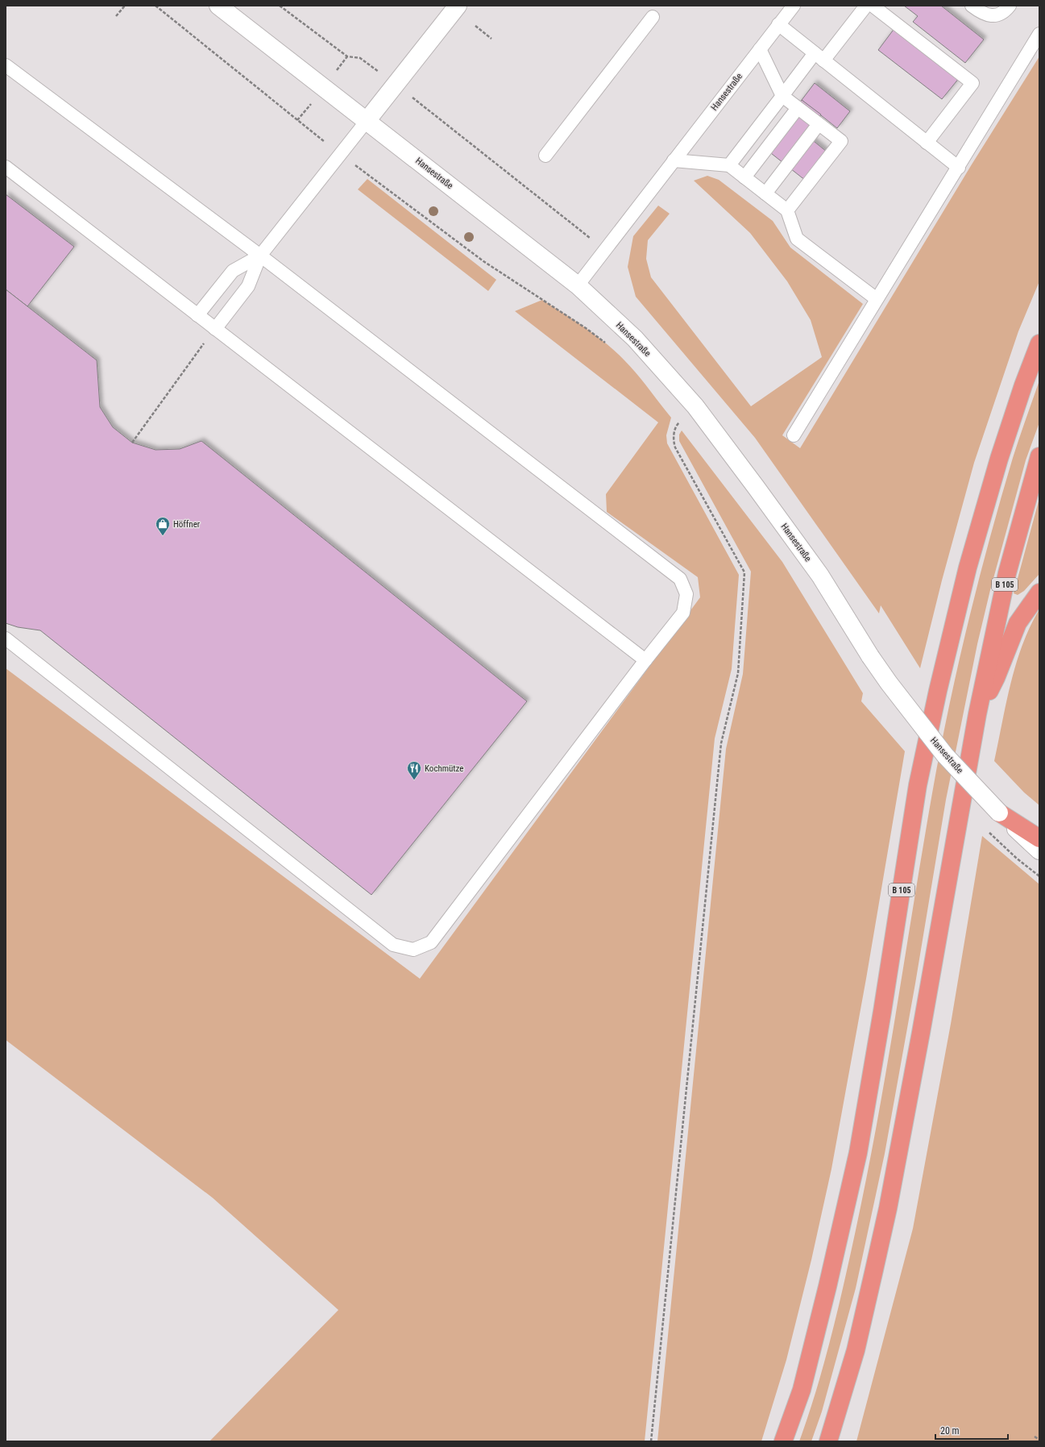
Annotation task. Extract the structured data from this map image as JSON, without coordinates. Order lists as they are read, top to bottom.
{
  "streets": {
    "highway": ["B 105"],
    "street": ["Hansestraße"]
  },
  "places": {
    "shop": ["Höffner"],
    "restaurant": ["Kochmütze"]
  },
  "scale_bar": "20 m"
}
